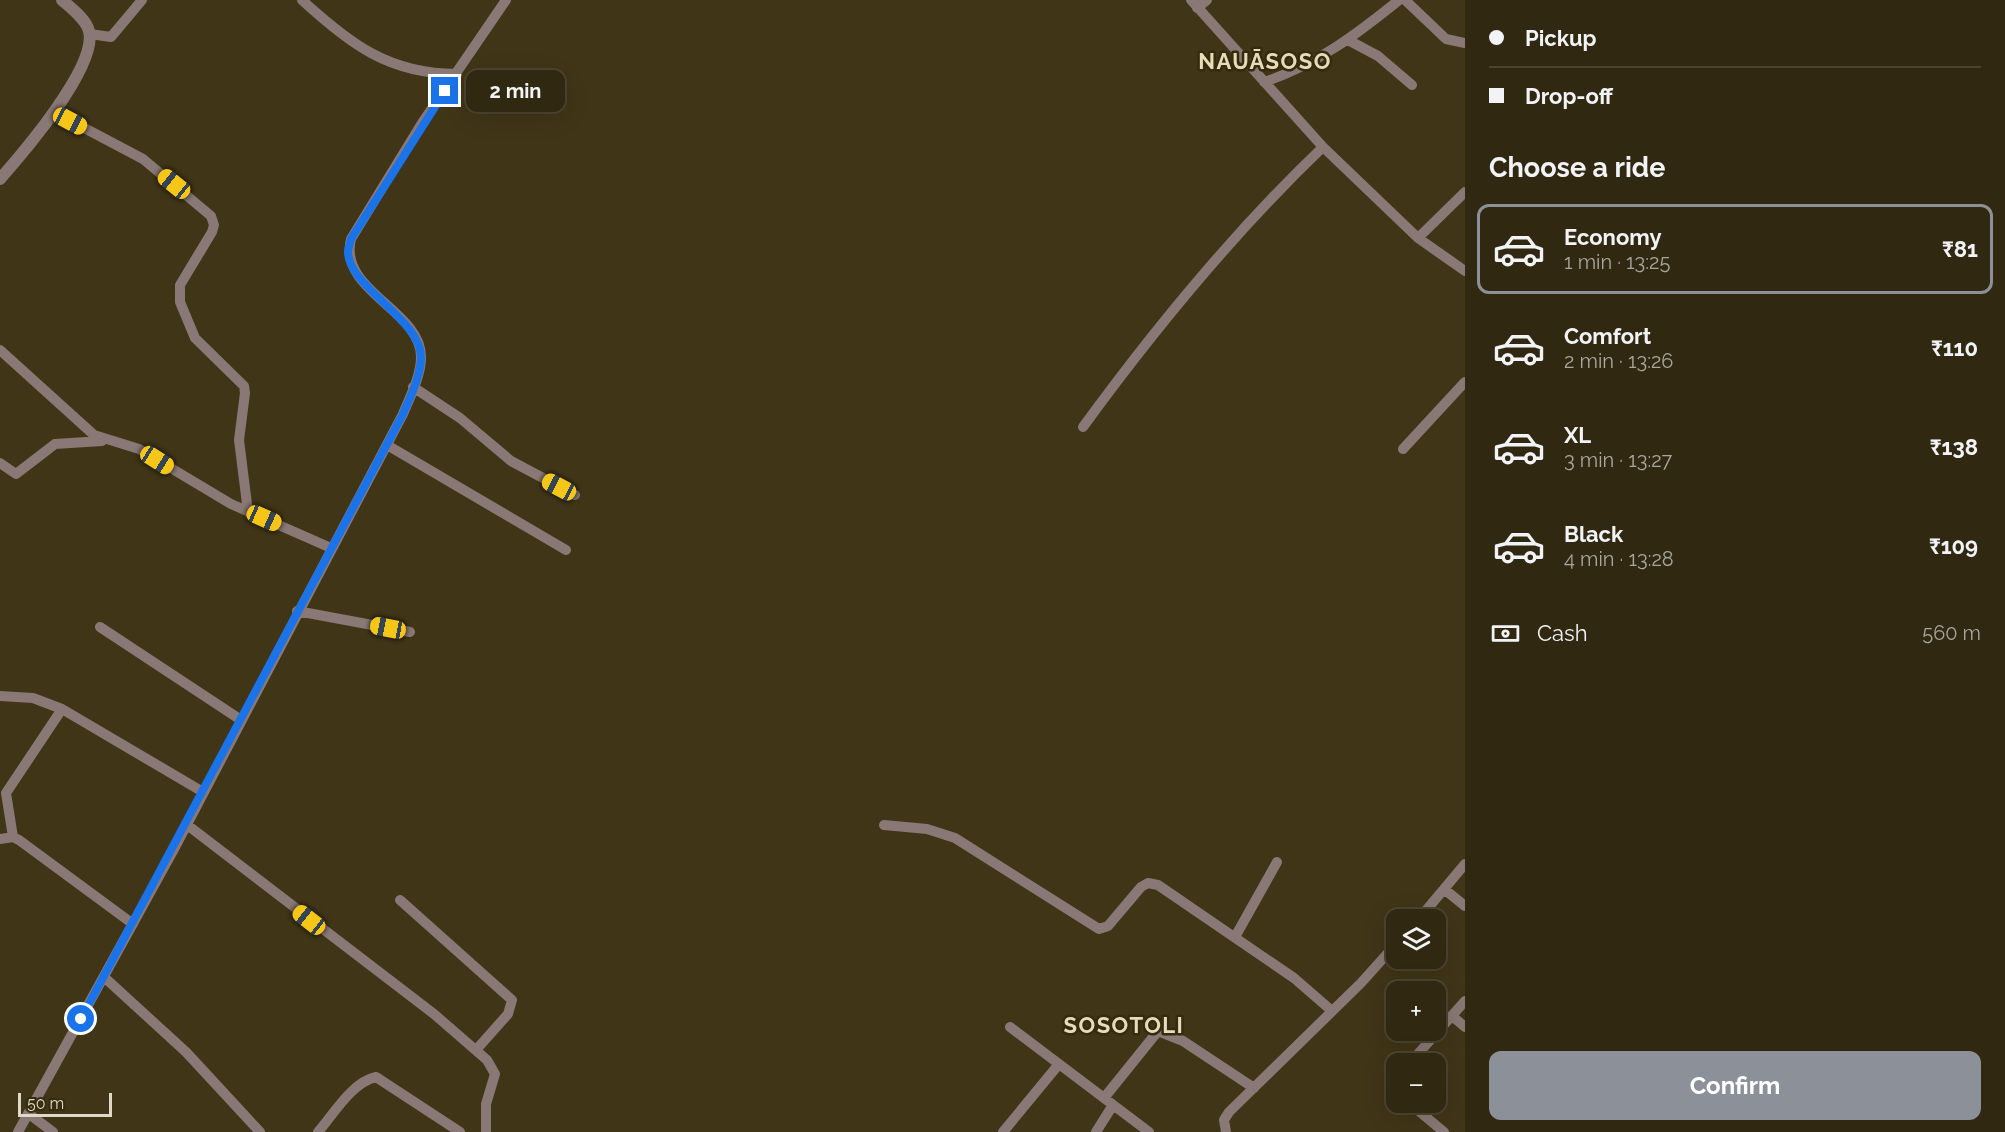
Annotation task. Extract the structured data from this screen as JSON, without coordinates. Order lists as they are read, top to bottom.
{
  "districts": ["NAUĀSOSO", "SOSOTOLI"],
  "scale_bar": "50 m",
  "page": {
    "banner": ["Pickup", "Drop-off"],
    "bubble": "2 min",
    "heading": "Choose a ride",
    "list": [
      {
        "name": "Economy",
        "note": "1 min · 13:25",
        "value": "₹81"
      },
      {
        "name": "Comfort",
        "note": "2 min · 13:26",
        "value": "₹110"
      },
      {
        "name": "XL",
        "note": "3 min · 13:27",
        "value": "₹138"
      },
      {
        "name": "Black",
        "note": "4 min · 13:28",
        "value": "₹109"
      }
    ],
    "pay": ["Cash", "560 m"],
    "map_buttons": ["+", "−"],
    "buttons": "Confirm",
    "scale": "50 m"
  }
}
